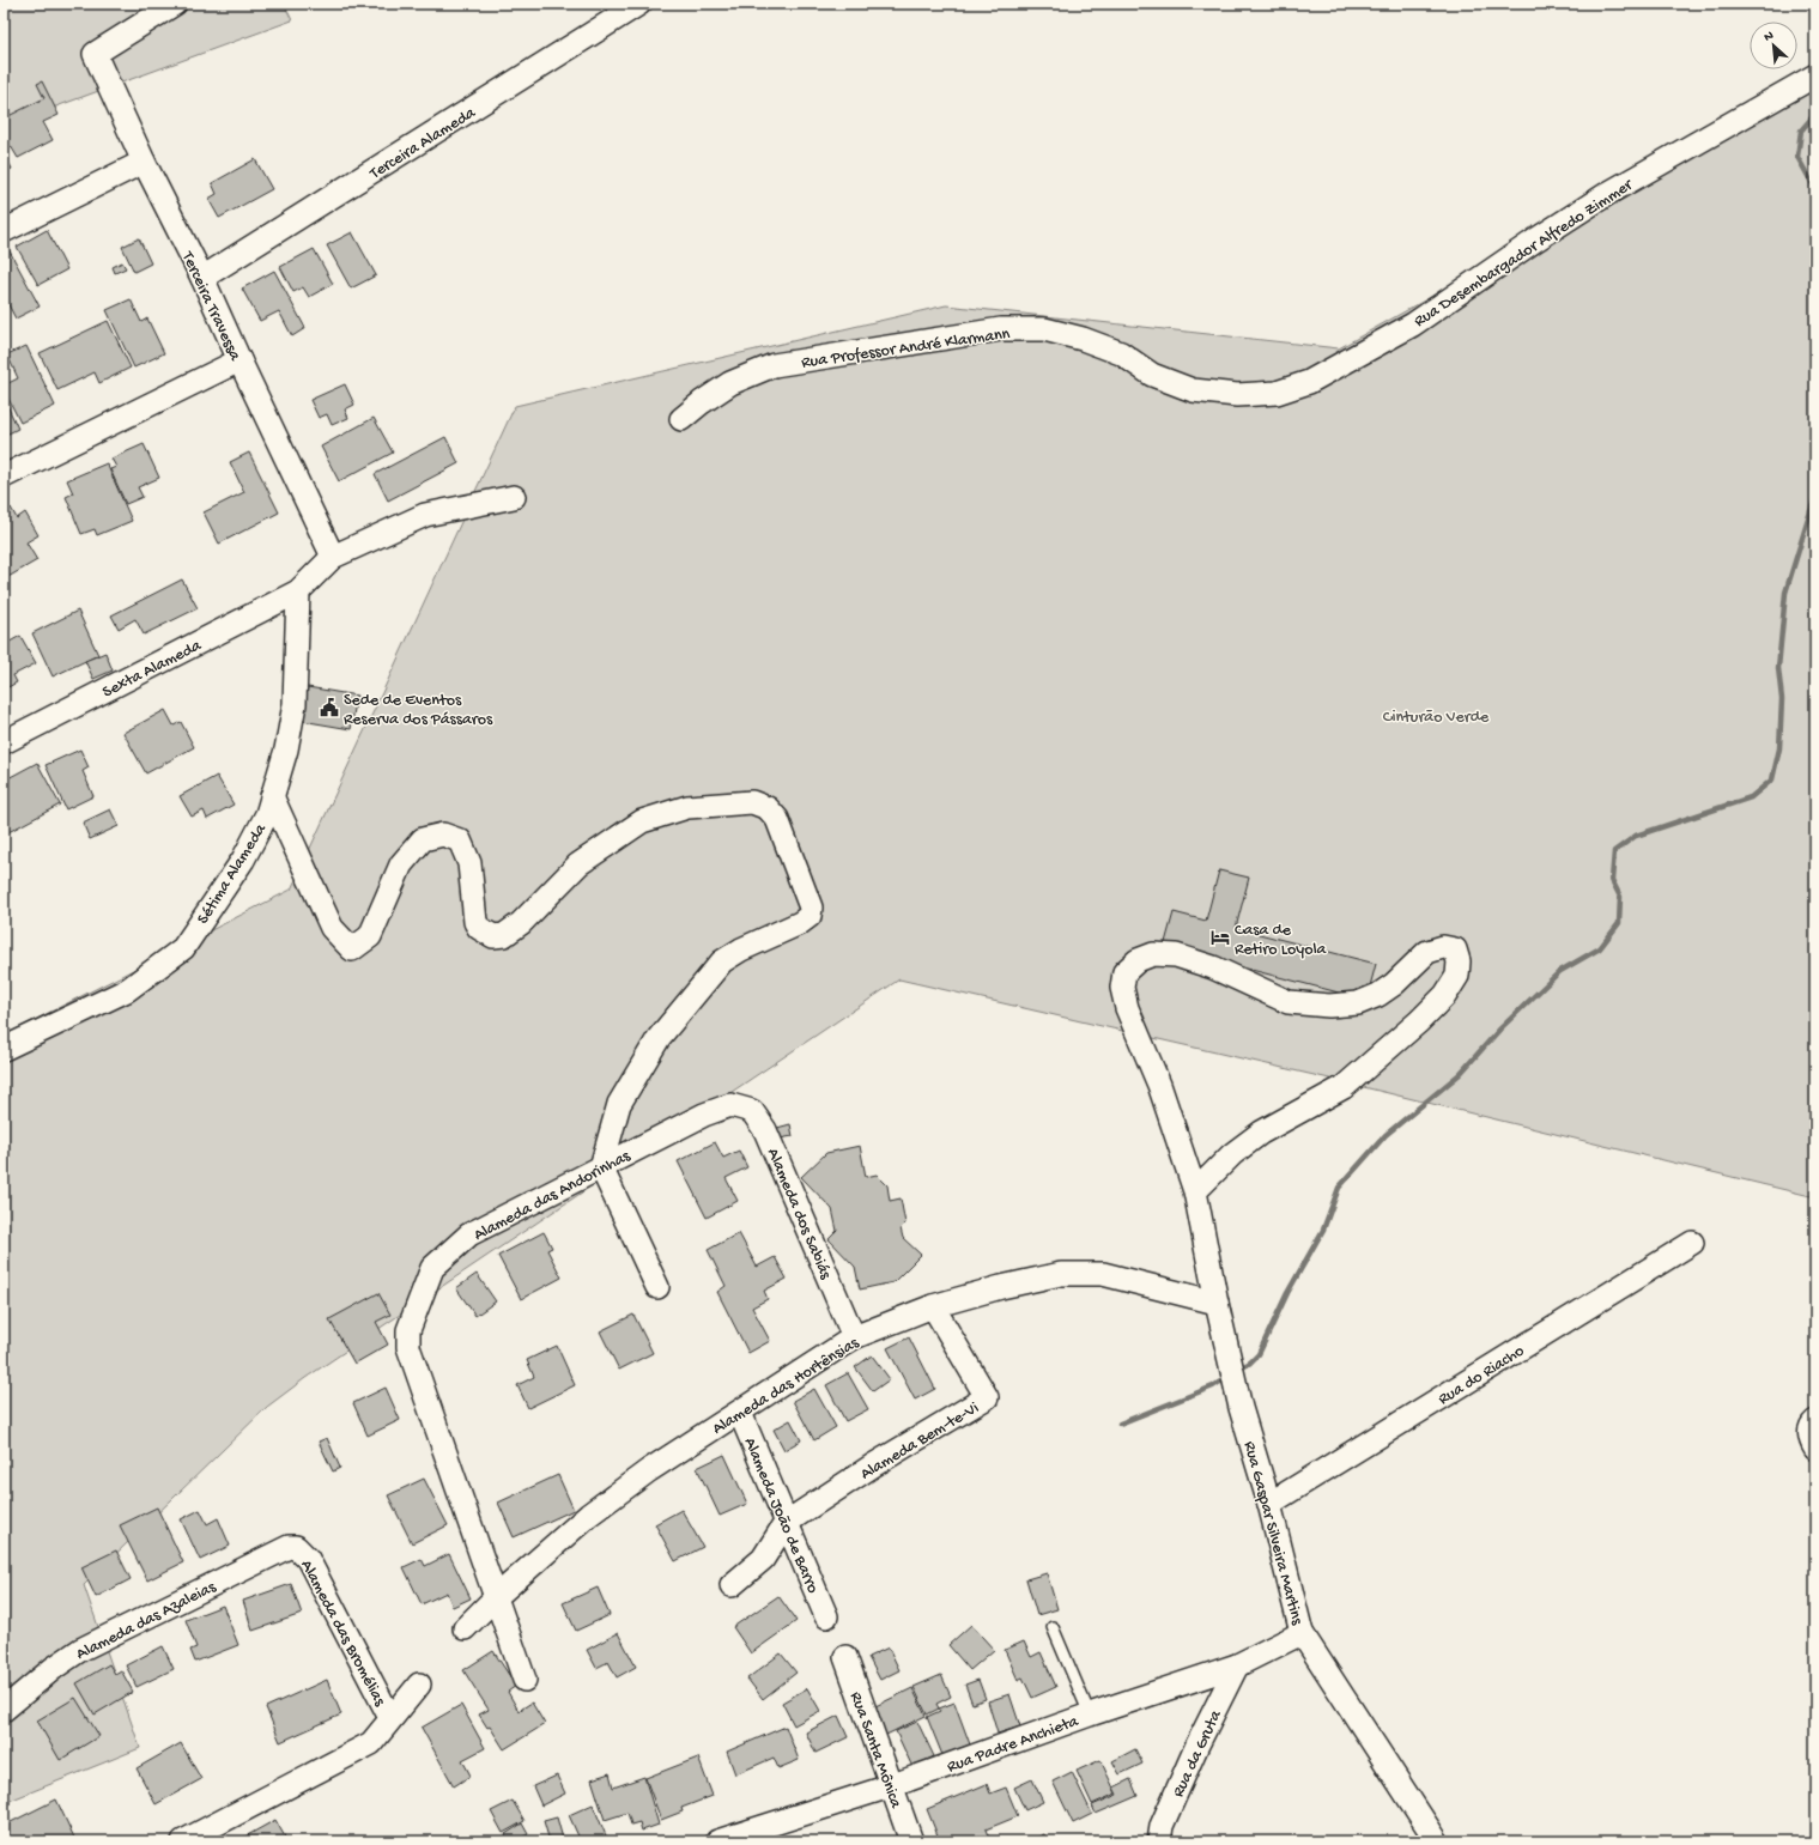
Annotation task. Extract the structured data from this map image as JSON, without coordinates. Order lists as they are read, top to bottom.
{
  "streets": {
    "street": [
      "Terceira Alameda",
      "Rua Desembargador Alfredo Zimmer",
      "Terceira Travessa",
      "Rua Professor André Klarmann",
      "Sexta Alameda",
      "Sétima Alameda",
      "Alameda das Andorinhas",
      "Alameda dos Sabiás",
      "Rua do Riacho",
      "Alameda das Hortênsias",
      "Alameda Bem-te-Vi",
      "Alameda João de Barro",
      "Rua Gaspar Silveira Martins",
      "Alameda das Azaleias",
      "Alameda das Bromélias",
      "Rua Padre Anchieta",
      "Rua Santa Mônica",
      "Rua da Gruta"
    ]
  },
  "crossings": [
    ["Terceira Alameda", "Terceira Travessa"],
    ["Rua Desembargador Alfredo Zimmer", "Rua Professor André Klarmann"],
    ["Sexta Alameda", "Sétima Alameda"],
    ["Alameda das Andorinhas", "Alameda dos Sabiás"],
    ["Alameda das Andorinhas", "Alameda das Hortênsias"],
    ["Alameda dos Sabiás", "Alameda das Hortênsias"],
    ["Rua do Riacho", "Rua Gaspar Silveira Martins"],
    ["Alameda das Hortênsias", "Alameda Bem-te-Vi"],
    ["Alameda das Hortênsias", "Alameda João de Barro"],
    ["Alameda das Hortênsias", "Rua Gaspar Silveira Martins"],
    ["Alameda Bem-te-Vi", "Alameda João de Barro"],
    ["Rua Gaspar Silveira Martins", "Rua Padre Anchieta"],
    ["Alameda das Azaleias", "Alameda das Bromélias"],
    ["Rua Padre Anchieta", "Rua Santa Mônica"],
    ["Rua Padre Anchieta", "Rua da Gruta"]
  ],
  "parks": ["Cinturão Verde"],
  "places": {
    "public building": ["Sede de Eventos Reserva dos Pássaros"],
    "hotel": ["Casa de Retiro Loyola"]
  },
  "north": "top left"
}
